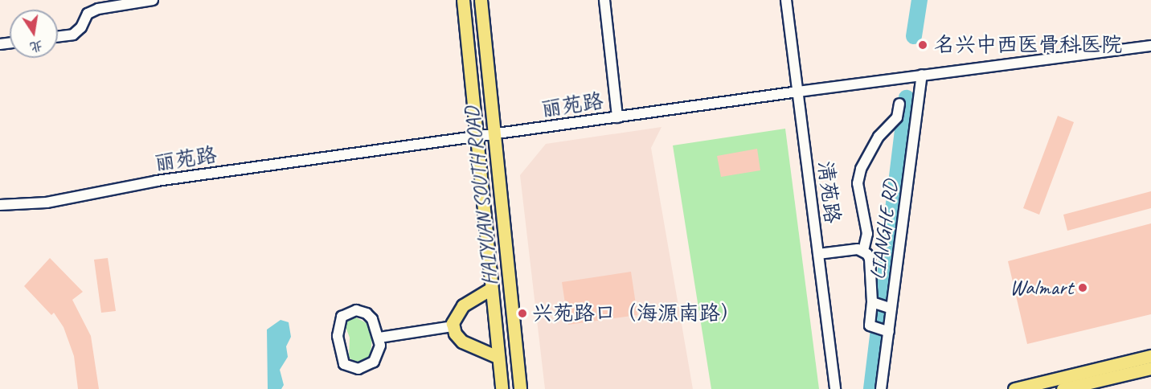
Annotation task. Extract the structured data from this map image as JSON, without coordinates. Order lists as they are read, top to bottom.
{
  "streets": {
    "main road": ["HAIYUAN SOUTH ROAD"],
    "street": ["丽苑路", "清苑路", "LIANGHE RD"]
  },
  "crossings": [
    ["丽苑路", "清苑路"],
    ["丽苑路", "HAIYUAN SOUTH ROAD"],
    ["丽苑路", "LIANGHE RD"]
  ],
  "places": ["名兴中西医骨科医院", "Walmart", "兴苑路口（海源南路）"],
  "north": "bottom"
}
